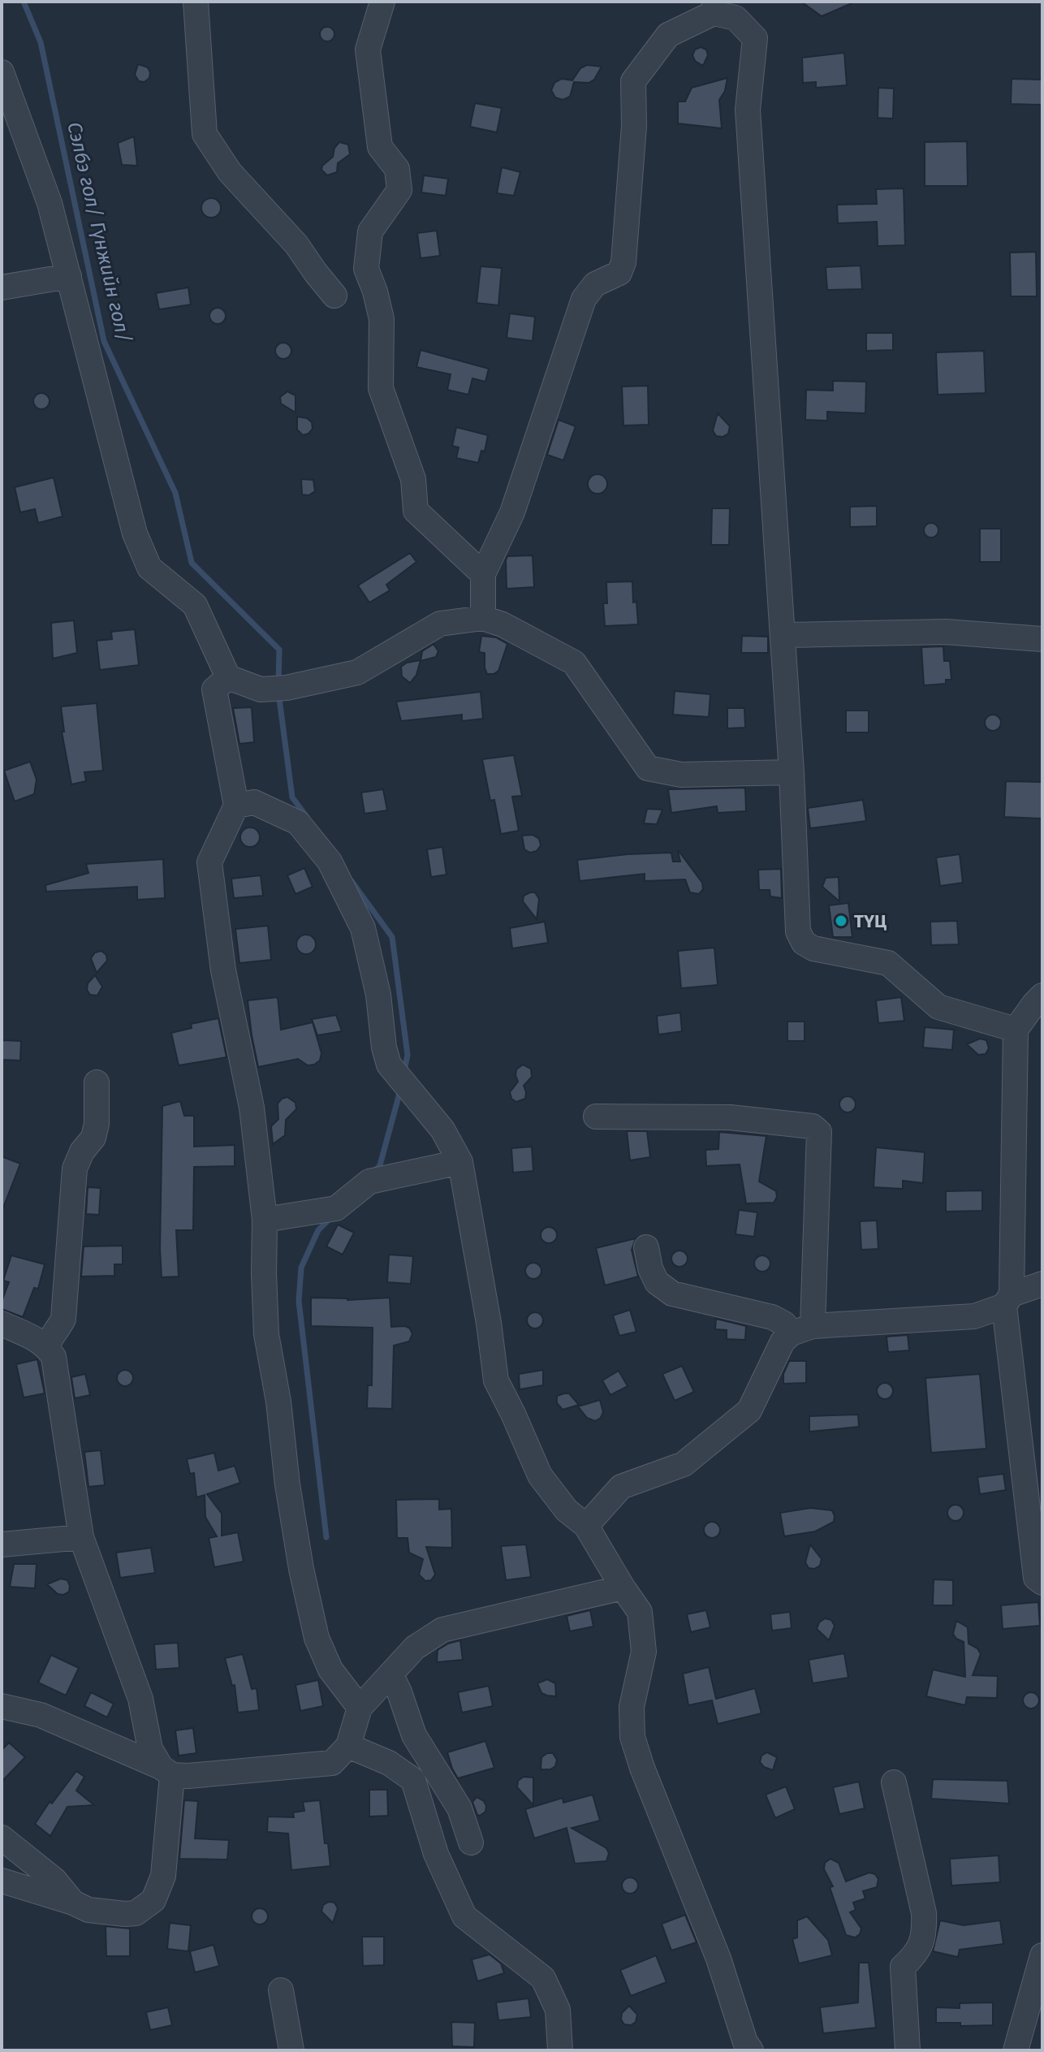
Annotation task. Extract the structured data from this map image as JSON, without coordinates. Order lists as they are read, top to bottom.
{
  "water": ["Сэлбэ гол/ Гүнжийн гол/"],
  "places": ["ТҮЦ"]
}
